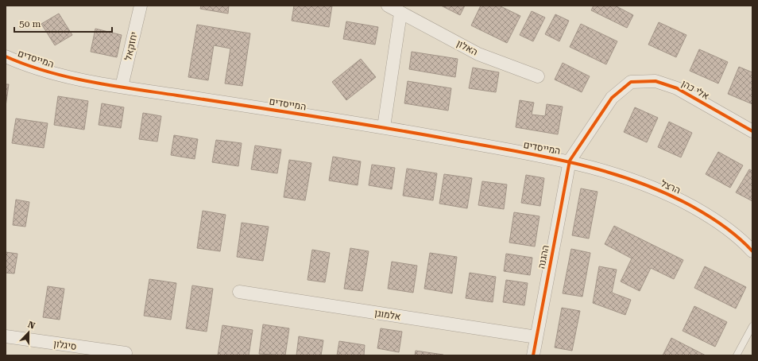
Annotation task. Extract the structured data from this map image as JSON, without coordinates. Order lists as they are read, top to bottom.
{
  "streets": {
    "street": [
      "יחזקאל",
      "האלון",
      "המייסדים",
      "אלי כהן",
      "הרצל",
      "ההגנה",
      "אלמוגן",
      "סיגלון"
    ]
  },
  "crossings": [
    ["יחזקאל", "המייסדים"],
    ["המייסדים", "אלי כהן"],
    ["המייסדים", "הרצל"],
    ["המייסדים", "ההגנה"],
    ["אלי כהן", "הרצל"],
    ["אלי כהן", "ההגנה"],
    ["הרצל", "ההגנה"],
    ["ההגנה", "אלמוגן"]
  ],
  "scale_bar": "50 m",
  "north": "top"
}
